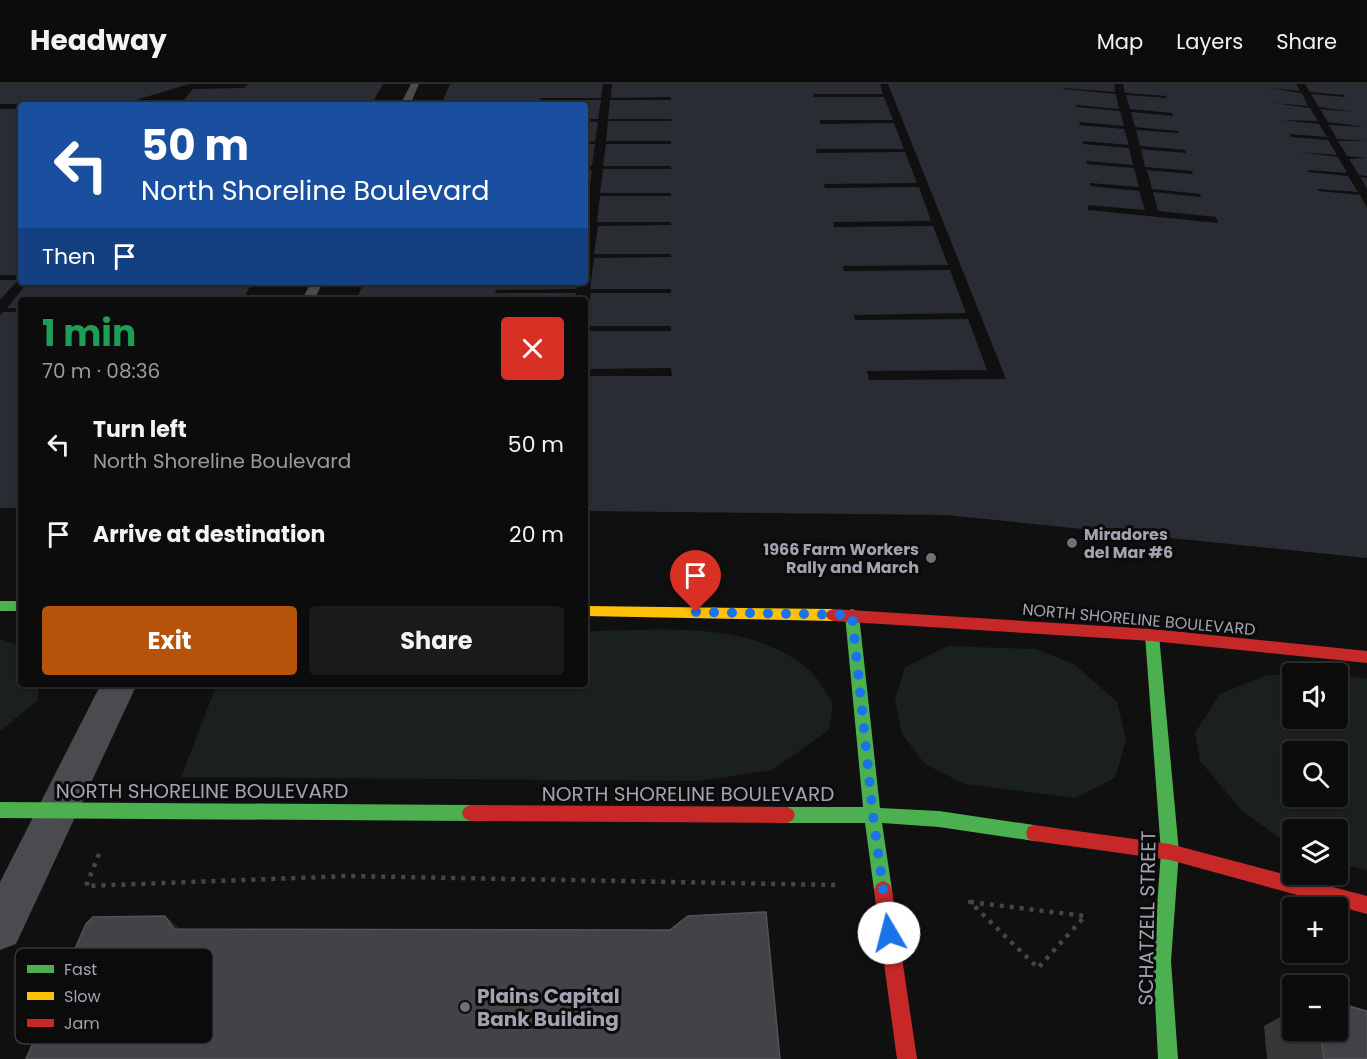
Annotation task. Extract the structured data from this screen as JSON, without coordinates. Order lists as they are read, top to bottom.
{
  "streets": {
    "main road": ["NORTH SHORELINE BOULEVARD", "SCHATZELL STREET"]
  },
  "crossings": [
    ["NORTH SHORELINE BOULEVARD", "SCHATZELL STREET"]
  ],
  "places": ["Miradores del Mar #6", "1966 Farm Workers Rally and March", "Plains Capital Bank Building"],
  "legend": ["Fast", "Slow", "Jam"],
  "page": {
    "header": "Headway",
    "nav": ["Map", "Layers", "Share"],
    "turn": ["50 m", "North Shoreline Boulevard"],
    "then": "Then",
    "heading": ["1 min", "70 m · 08:36"],
    "list": [
      {
        "name": "Turn left",
        "note": "North Shoreline Boulevard",
        "value": "50 m"
      },
      {
        "name": "Arrive at destination",
        "value": "20 m"
      }
    ],
    "buttons": ["Exit", "Share"],
    "map_buttons": ["+", "−"]
  }
}
